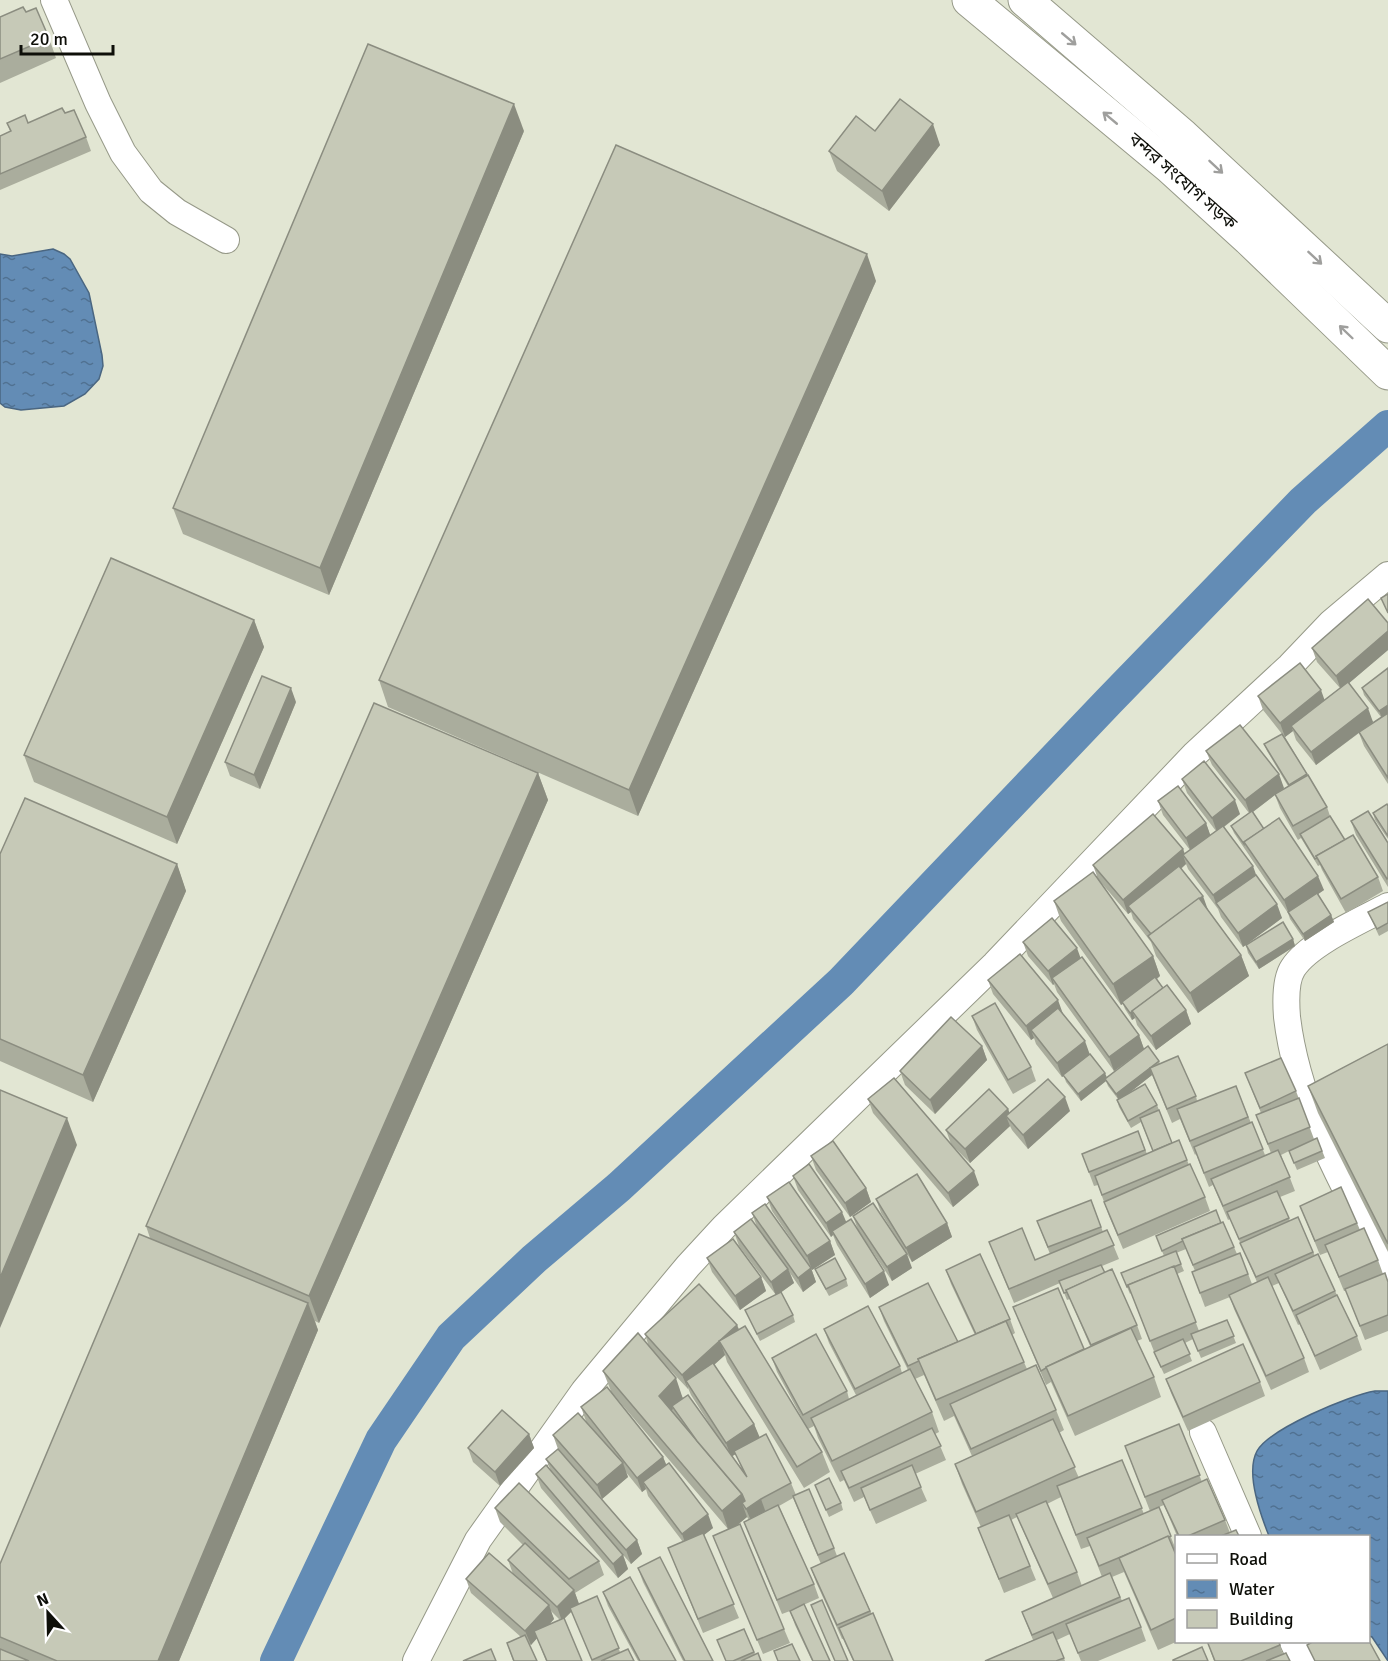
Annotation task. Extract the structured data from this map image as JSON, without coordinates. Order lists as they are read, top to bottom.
{
  "streets": {
    "highway": ["বন্দর সংযোগ সড়ক"]
  },
  "legend": ["Road", "Water", "Building"],
  "scale_bar": "20 m",
  "north": "top"
}
